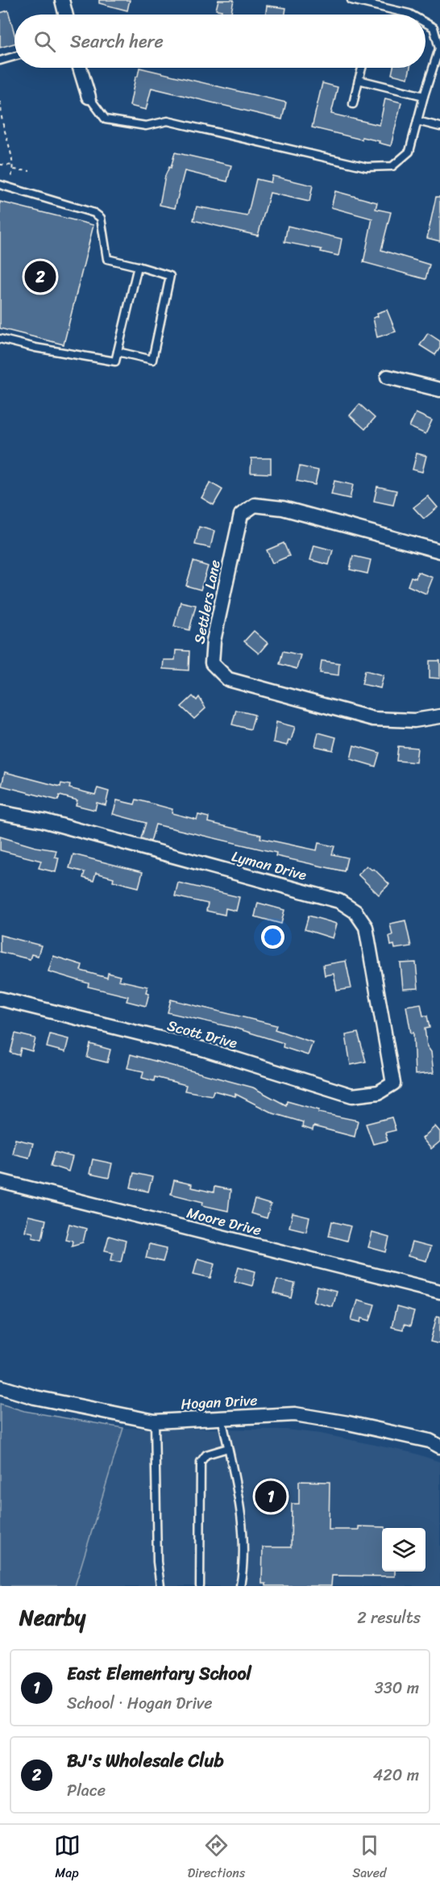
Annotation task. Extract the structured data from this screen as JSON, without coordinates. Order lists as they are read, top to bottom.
{
  "streets": {
    "street": [
      "Settlers Lane",
      "Lyman Drive",
      "Scott Drive",
      "Moore Drive",
      "Hogan Drive"
    ]
  },
  "crossings": [
    ["Lyman Drive", "Scott Drive"]
  ],
  "page": {
    "search": "Search here",
    "pins": ["2", "1"],
    "heading": ["Nearby", "2 results"],
    "list": [
      {
        "mark": "1",
        "name": "East Elementary School",
        "note": "School · Hogan Drive",
        "value": "330 m"
      },
      {
        "mark": "2",
        "name": "BJ's Wholesale Club",
        "note": "Place",
        "value": "420 m"
      }
    ],
    "nav": ["Map", "Directions", "Saved"]
  }
}
